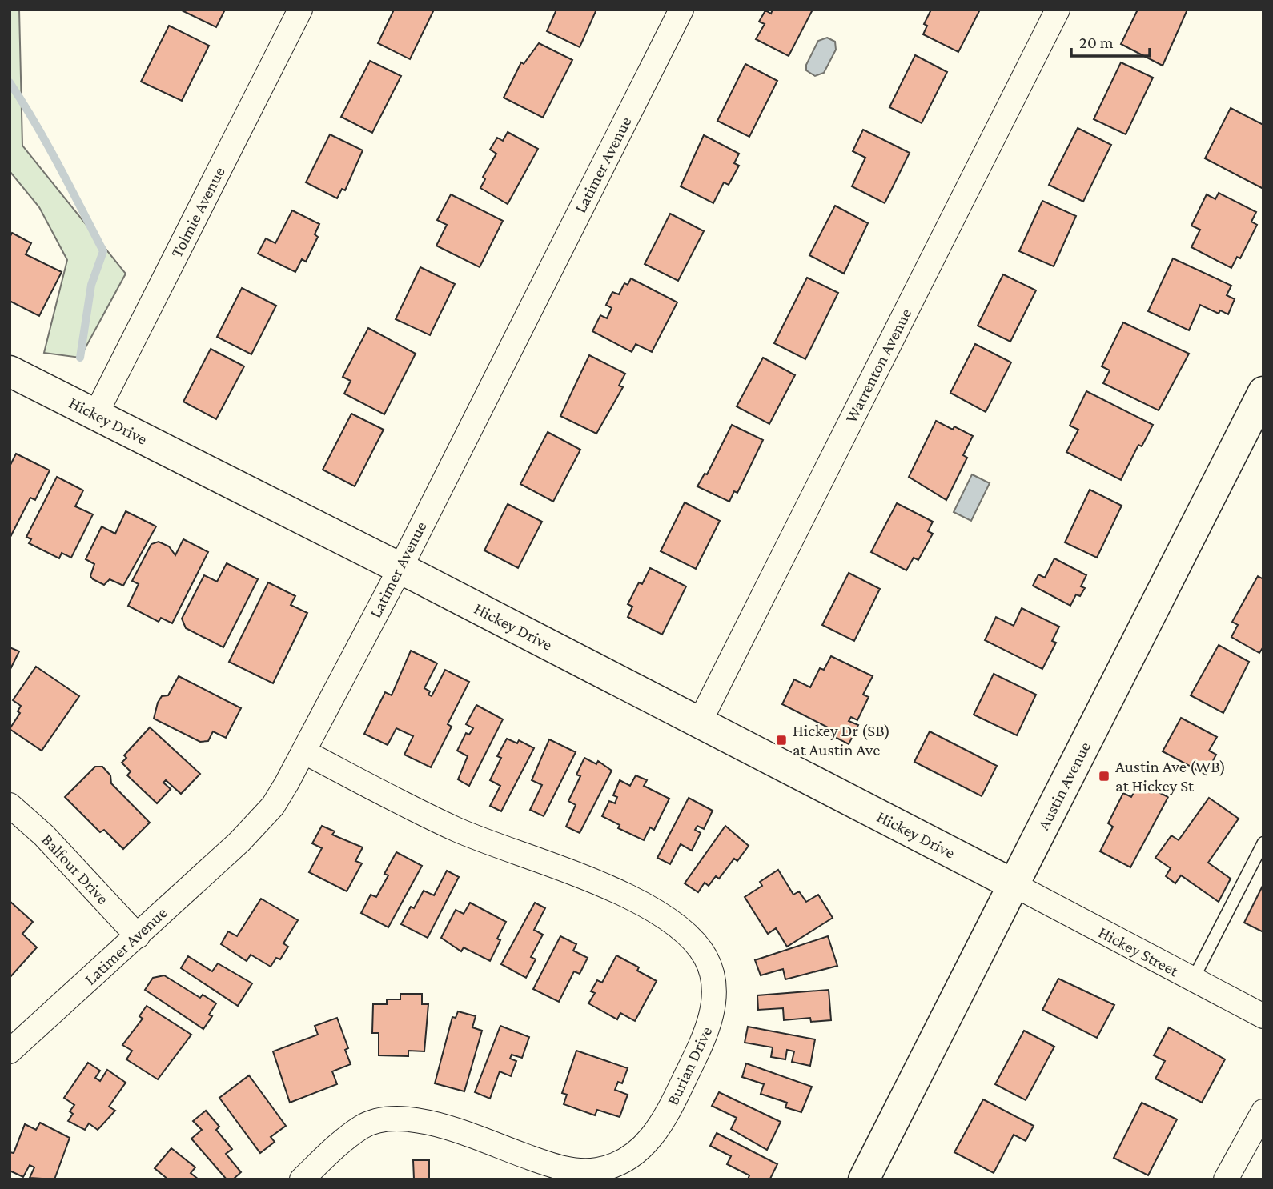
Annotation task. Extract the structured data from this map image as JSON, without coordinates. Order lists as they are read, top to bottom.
{
  "streets": {
    "street": [
      "Latimer Avenue",
      "Tolmie Avenue",
      "Warrenton Avenue",
      "Hickey Drive",
      "Austin Avenue",
      "Balfour Drive",
      "Hickey Street",
      "Burian Drive"
    ]
  },
  "crossings": [
    ["Latimer Avenue", "Hickey Drive"],
    ["Latimer Avenue", "Balfour Drive"],
    ["Latimer Avenue", "Burian Drive"],
    ["Tolmie Avenue", "Hickey Drive"],
    ["Warrenton Avenue", "Hickey Drive"],
    ["Hickey Drive", "Austin Avenue"],
    ["Hickey Drive", "Hickey Street"],
    ["Austin Avenue", "Hickey Street"]
  ],
  "places": {
    "transit": ["Hickey Dr (SB) at Austin Ave", "Austin Ave (WB) at Hickey St"]
  },
  "scale_bar": "20 m"
}
